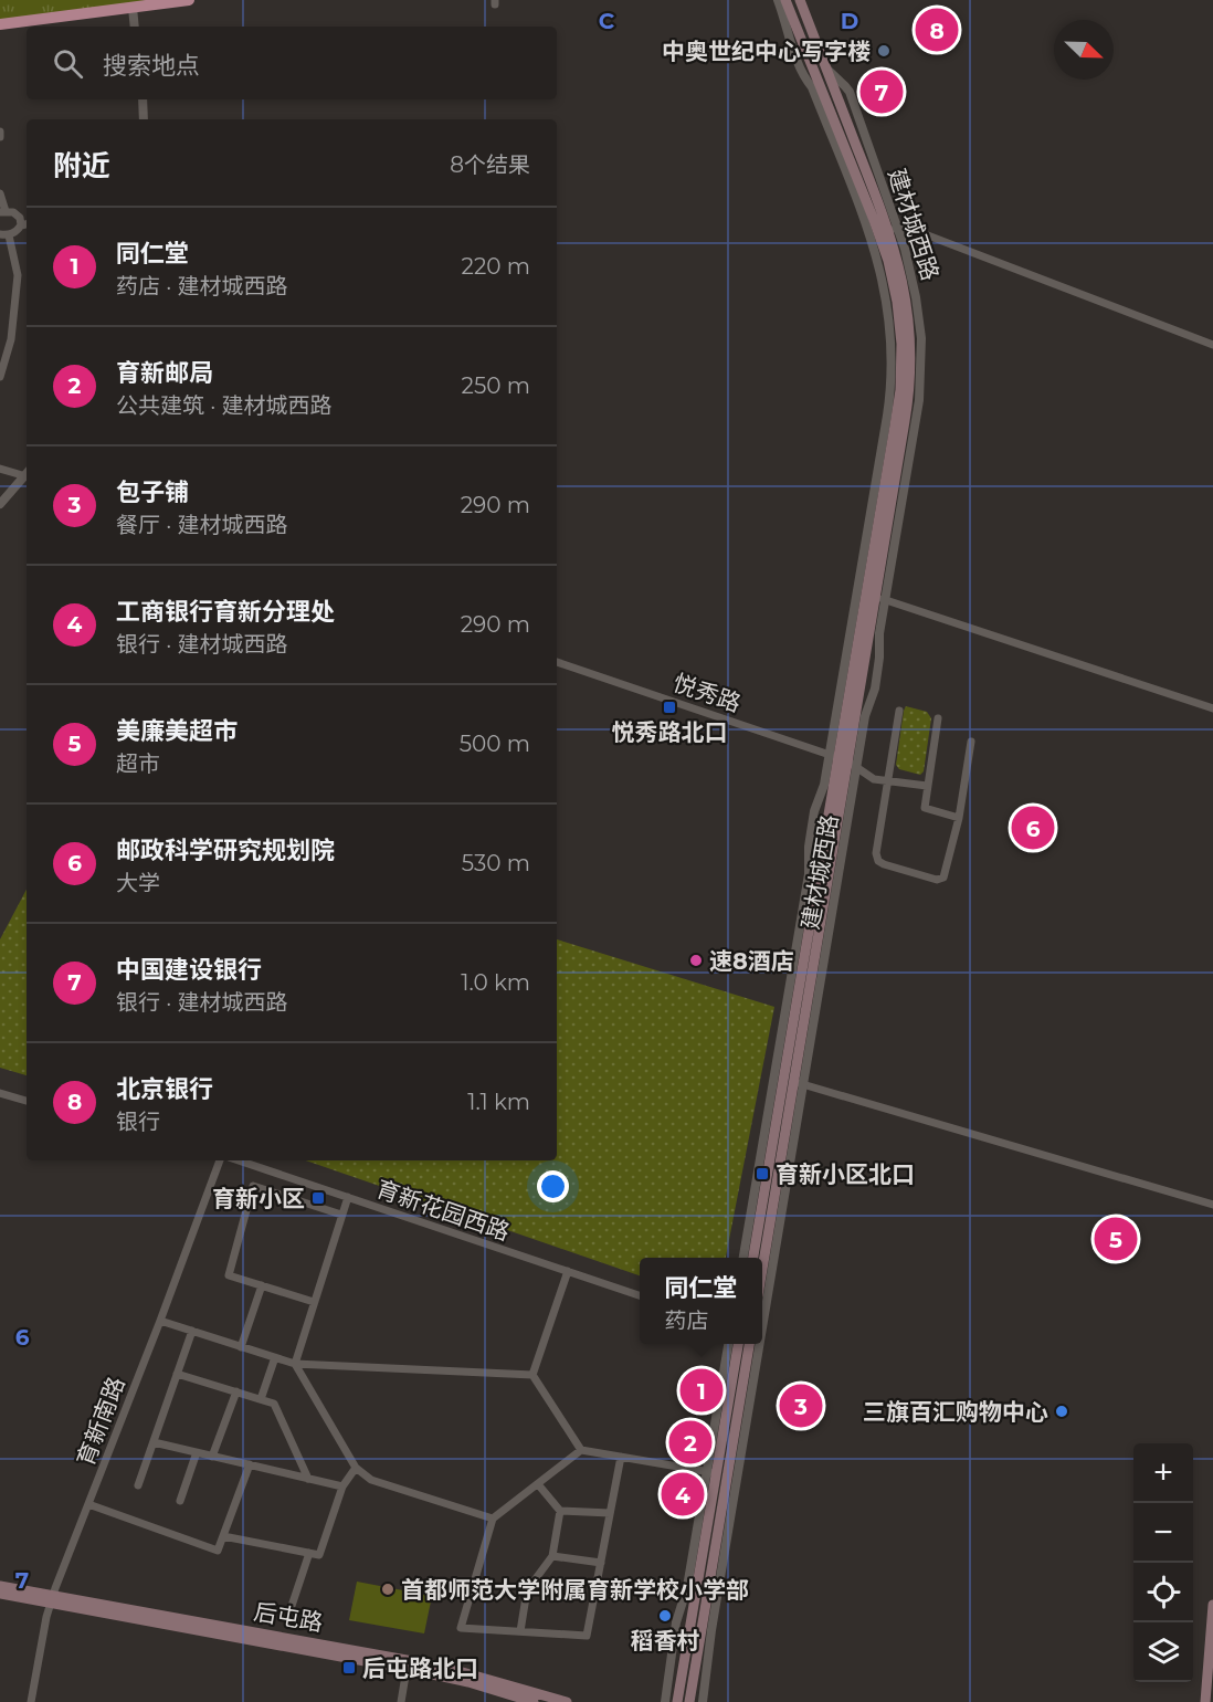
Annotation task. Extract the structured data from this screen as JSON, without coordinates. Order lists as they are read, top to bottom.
{
  "streets": {
    "main road": ["建材城西路", "后屯路"],
    "street": ["悦秀路", "育新花园西路", "育新南路"]
  },
  "crossings": [
    ["建材城西路", "悦秀路"],
    ["育新南路", "后屯路"]
  ],
  "places": {
    "other": [
      "中奥世纪中心写字楼",
      "速8酒店",
      "三旗百汇购物中心",
      "首都师范大学附属育新学校小学部",
      "稻香村"
    ],
    "transit": [
      "悦秀路北口",
      "育新小区北口",
      "育新小区",
      "后屯路北口"
    ]
  },
  "north": "bottom right",
  "page": {
    "pins": [
      "8",
      "7",
      "6",
      "5",
      "1",
      "3",
      "2",
      "4"
    ],
    "search": "搜索地点",
    "heading": ["附近", "8个结果"],
    "list": [
      {
        "mark": "1",
        "name": "同仁堂",
        "note": "药店 · 建材城西路",
        "value": "220 m"
      },
      {
        "mark": "2",
        "name": "育新邮局",
        "note": "公共建筑 · 建材城西路",
        "value": "250 m"
      },
      {
        "mark": "3",
        "name": "包子铺",
        "note": "餐厅 · 建材城西路",
        "value": "290 m"
      },
      {
        "mark": "4",
        "name": "工商银行育新分理处",
        "note": "银行 · 建材城西路",
        "value": "290 m"
      },
      {
        "mark": "5",
        "name": "美廉美超市",
        "note": "超市",
        "value": "500 m"
      },
      {
        "mark": "6",
        "name": "邮政科学研究规划院",
        "note": "大学",
        "value": "530 m"
      },
      {
        "mark": "7",
        "name": "中国建设银行",
        "note": "银行 · 建材城西路",
        "value": "1.0 km"
      },
      {
        "mark": "8",
        "name": "北京银行",
        "note": "银行",
        "value": "1.1 km"
      }
    ],
    "popup": ["同仁堂", "药店"],
    "map_buttons": ["+", "−"]
  },
  "grid": {
    "columns": ["C", "D"],
    "rows": ["6", "7"]
  }
}
